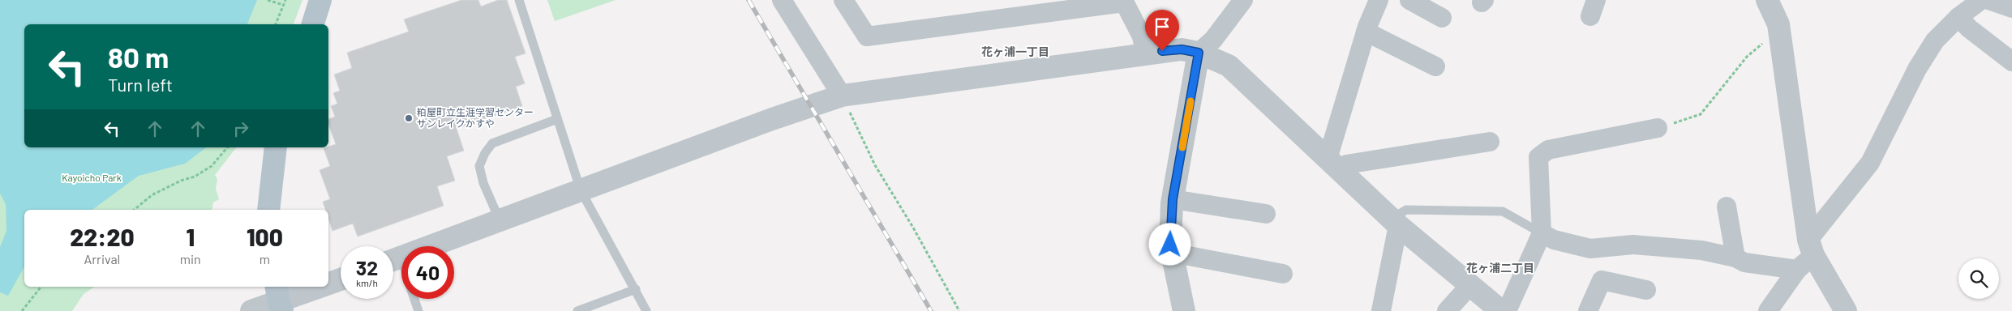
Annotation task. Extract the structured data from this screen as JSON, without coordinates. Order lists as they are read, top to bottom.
{
  "districts": ["花ヶ浦一丁目", "花ヶ浦二丁目"],
  "parks": ["Kayoicho Park"],
  "places": ["粕屋町立生涯学習センター サンレイクかすや"],
  "page": {
    "turn": ["80 m", "Turn left"],
    "eta": [
      "22:20",
      "Arrival",
      "1",
      "min",
      "100",
      "m"
    ],
    "speed": "32 km/h",
    "limit": "40"
  }
}
